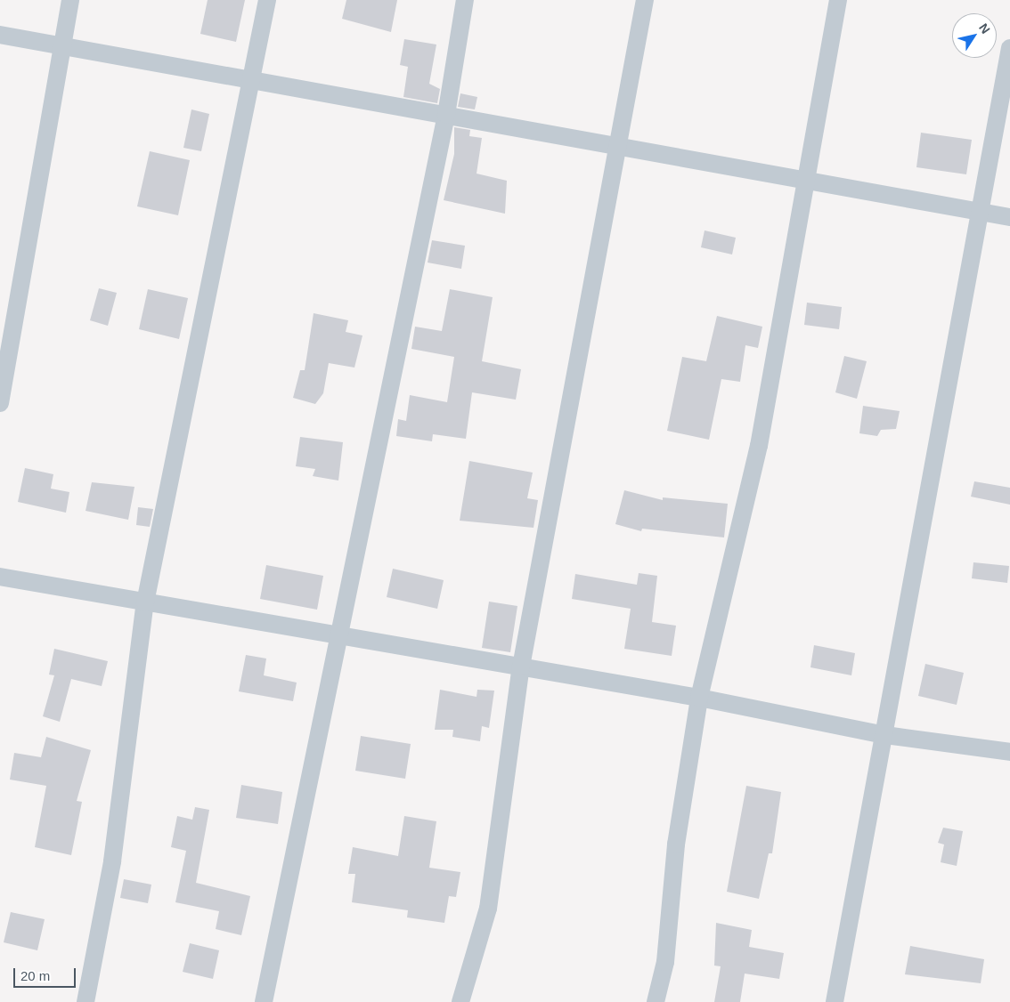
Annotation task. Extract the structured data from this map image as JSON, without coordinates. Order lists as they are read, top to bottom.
{
  "scale_bar": "20 m",
  "north": "top right"
}
